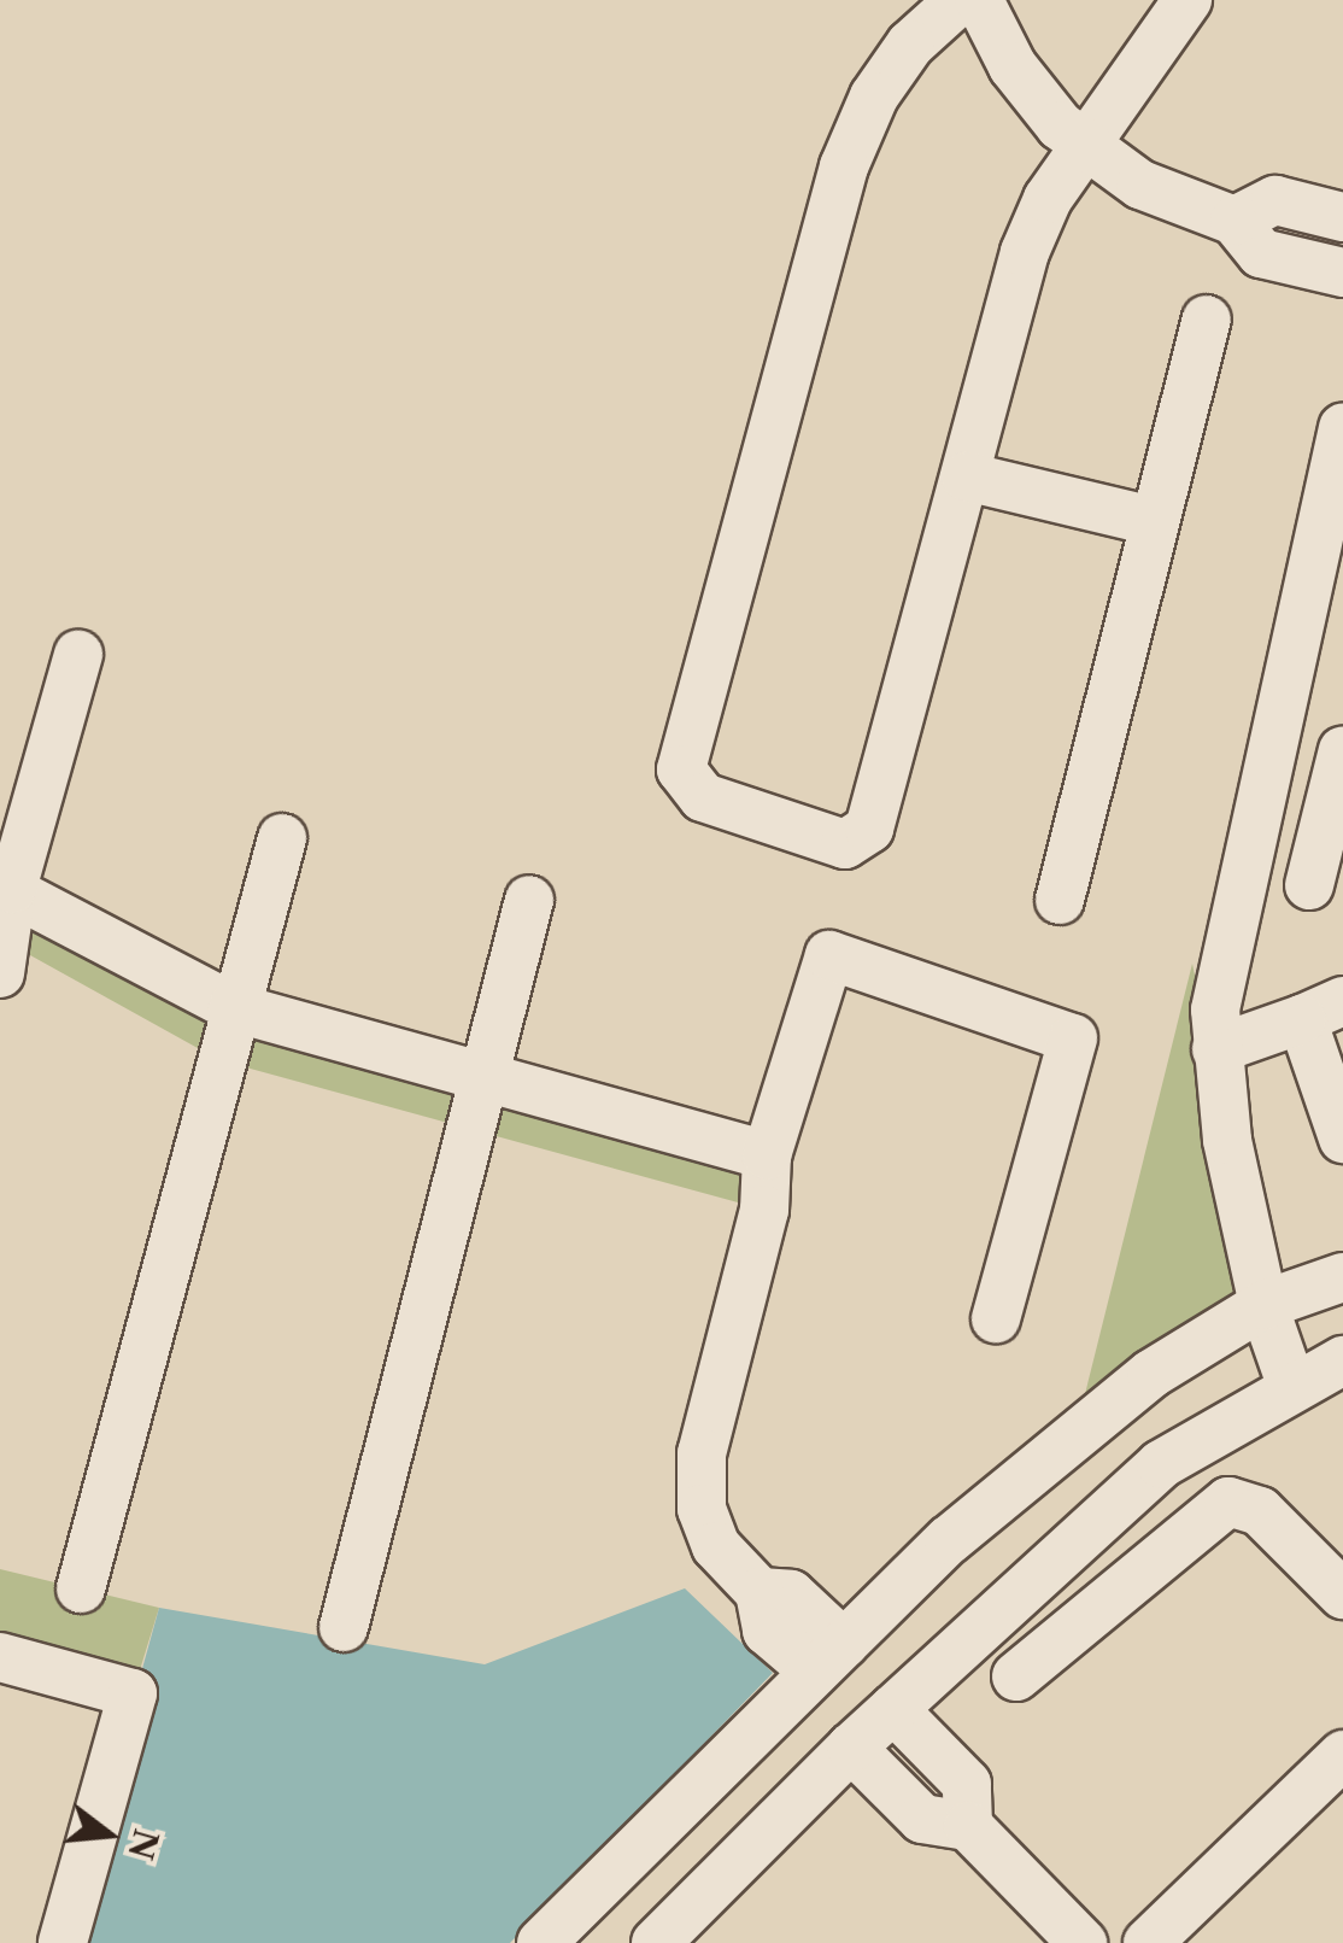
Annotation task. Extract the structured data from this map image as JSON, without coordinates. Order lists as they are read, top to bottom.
{
  "north": "right"
}
